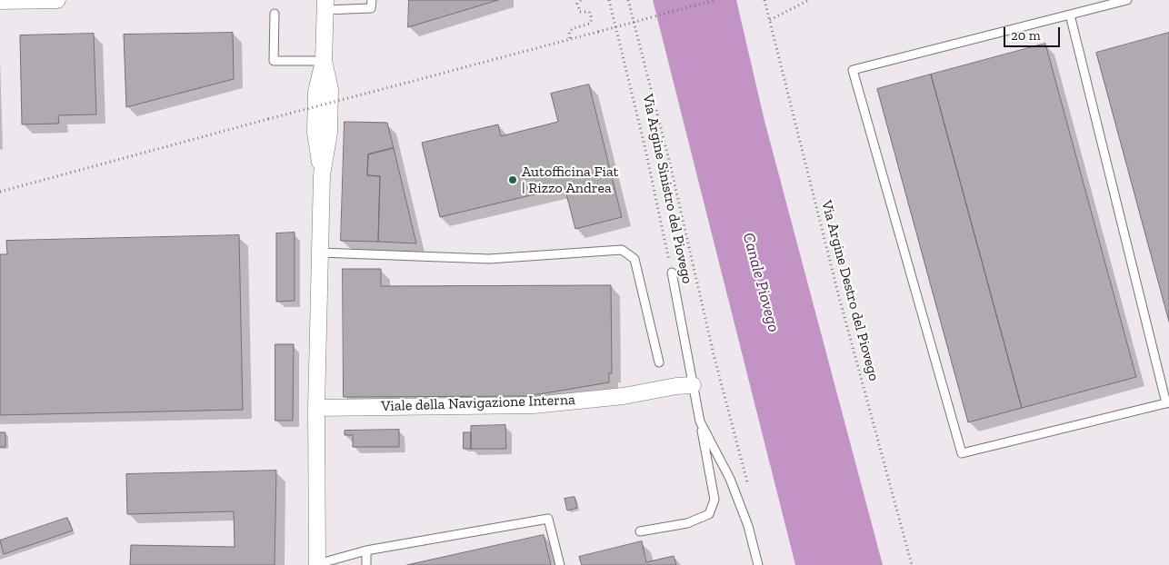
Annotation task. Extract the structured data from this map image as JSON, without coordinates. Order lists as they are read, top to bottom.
{
  "streets": {
    "street": ["Viale della Navigazione Interna"],
    "lane": ["Via Argine Sinistro del Piovego"],
    "path": ["Via Argine Destro del Piovego"]
  },
  "crossings": [
    ["Via Argine Sinistro del Piovego", "Viale della Navigazione Interna"]
  ],
  "water": ["Canale Piovego"],
  "places": ["Autofficina Fiat | Rizzo Andrea"],
  "scale_bar": "20 m"
}
